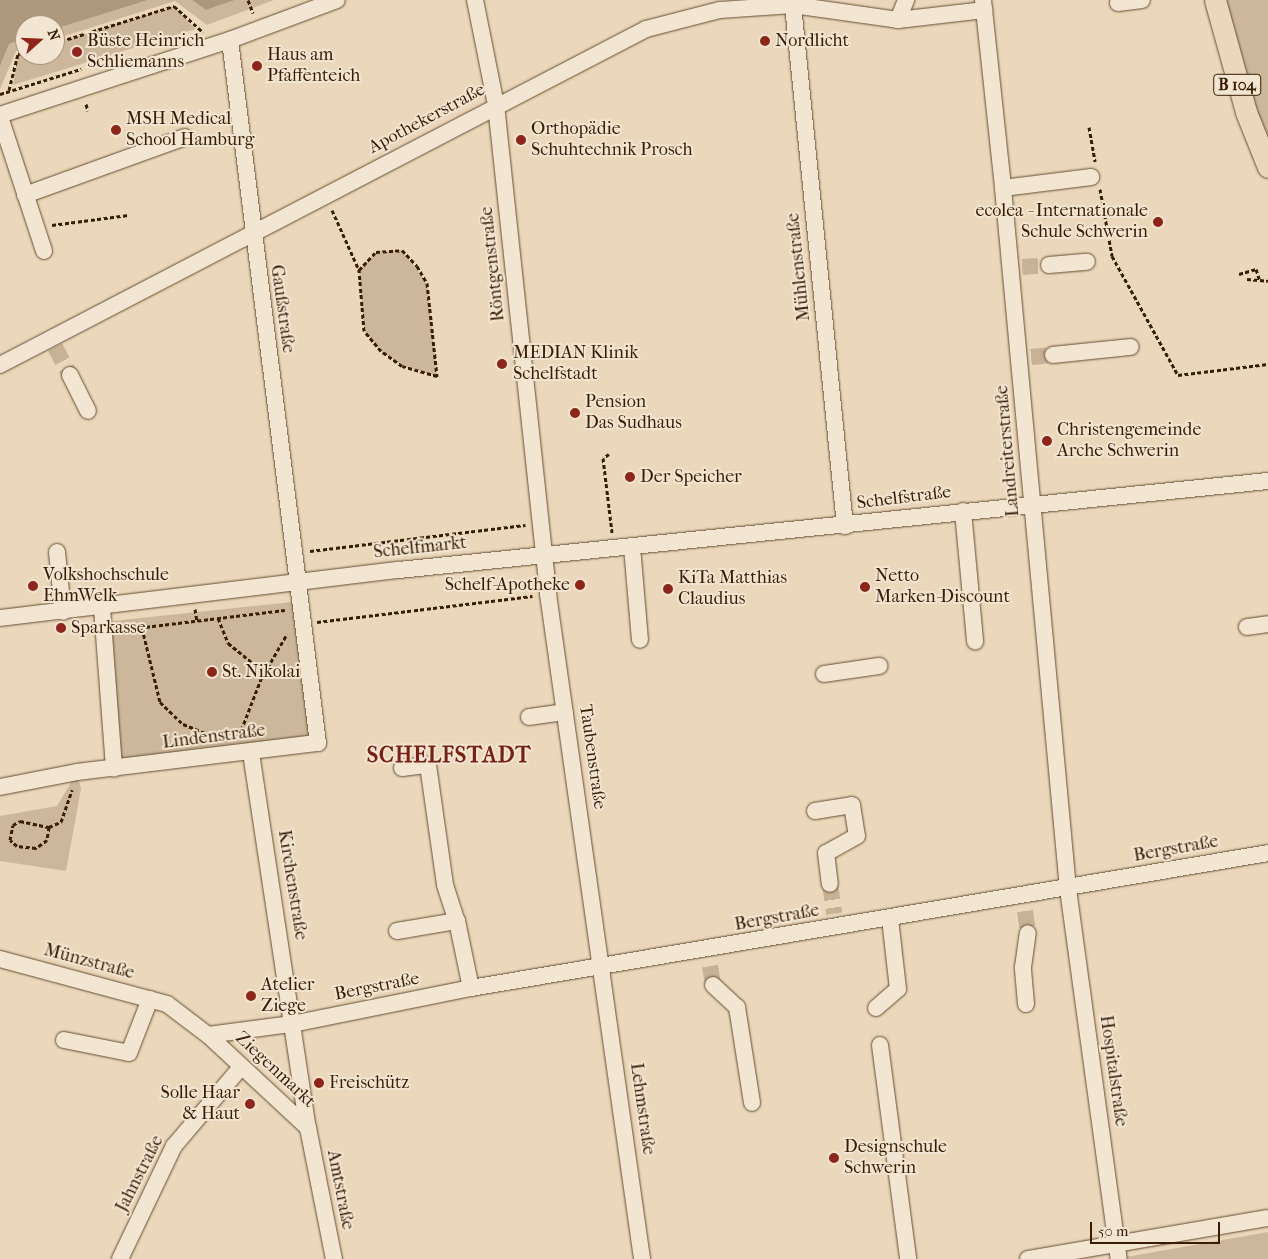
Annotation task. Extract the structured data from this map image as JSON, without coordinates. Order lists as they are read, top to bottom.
{
  "streets": {
    "main road": ["B 104"],
    "street": [
      "Apothekerstraße",
      "Röntgenstraße",
      "Mühlenstraße",
      "Gaußstraße",
      "Landreiterstraße",
      "Schelfstraße",
      "Schelfmarkt",
      "Lindenstraße",
      "Taubenstraße",
      "Bergstraße",
      "Kirchenstraße",
      "Münzstraße",
      "Ziegenmarkt",
      "Hospitalstraße",
      "Lehmstraße",
      "Jahnstraße",
      "Amtstraße"
    ]
  },
  "crossings": [
    ["Apothekerstraße", "Röntgenstraße"],
    ["Apothekerstraße", "Mühlenstraße"],
    ["Apothekerstraße", "Gaußstraße"],
    ["Apothekerstraße", "Landreiterstraße"],
    ["Röntgenstraße", "Schelfstraße"],
    ["Röntgenstraße", "Schelfmarkt"],
    ["Röntgenstraße", "Taubenstraße"],
    ["Mühlenstraße", "Schelfstraße"],
    ["Gaußstraße", "Schelfmarkt"],
    ["Gaußstraße", "Lindenstraße"],
    ["Landreiterstraße", "Schelfstraße"],
    ["Landreiterstraße", "Bergstraße"],
    ["Landreiterstraße", "Hospitalstraße"],
    ["Schelfstraße", "Schelfmarkt"],
    ["Schelfstraße", "Taubenstraße"],
    ["Schelfmarkt", "Lindenstraße"],
    ["Schelfmarkt", "Taubenstraße"],
    ["Lindenstraße", "Kirchenstraße"],
    ["Taubenstraße", "Bergstraße"],
    ["Taubenstraße", "Lehmstraße"],
    ["Bergstraße", "Kirchenstraße"],
    ["Bergstraße", "Ziegenmarkt"],
    ["Bergstraße", "Hospitalstraße"],
    ["Bergstraße", "Lehmstraße"],
    ["Kirchenstraße", "Ziegenmarkt"],
    ["Münzstraße", "Ziegenmarkt"],
    ["Ziegenmarkt", "Jahnstraße"],
    ["Ziegenmarkt", "Amtstraße"]
  ],
  "districts": ["SCHELFSTADT"],
  "places": [
    "Nordlicht",
    "Büste Heinrich Schliemanns",
    "Haus am Pfaffenteich",
    "MSH Medical School Hamburg",
    "Orthopädie Schuhtechnik Prosch",
    "ecolea - Internationale Schule Schwerin",
    "MEDIAN Klinik Schelfstadt",
    "Pension Das Sudhaus",
    "Christengemeinde Arche Schwerin",
    "Der Speicher",
    "Schelf-Apotheke",
    "Volkshochschule EhmWelk",
    "Netto Marken-Discount",
    "KiTa Matthias Claudius",
    "Sparkasse",
    "St. Nikolai",
    "Atelier Ziege",
    "Freischütz",
    "Solle Haar & Haut",
    "Designschule Schwerin"
  ],
  "scale_bar": "50 m",
  "north": "right"
}
